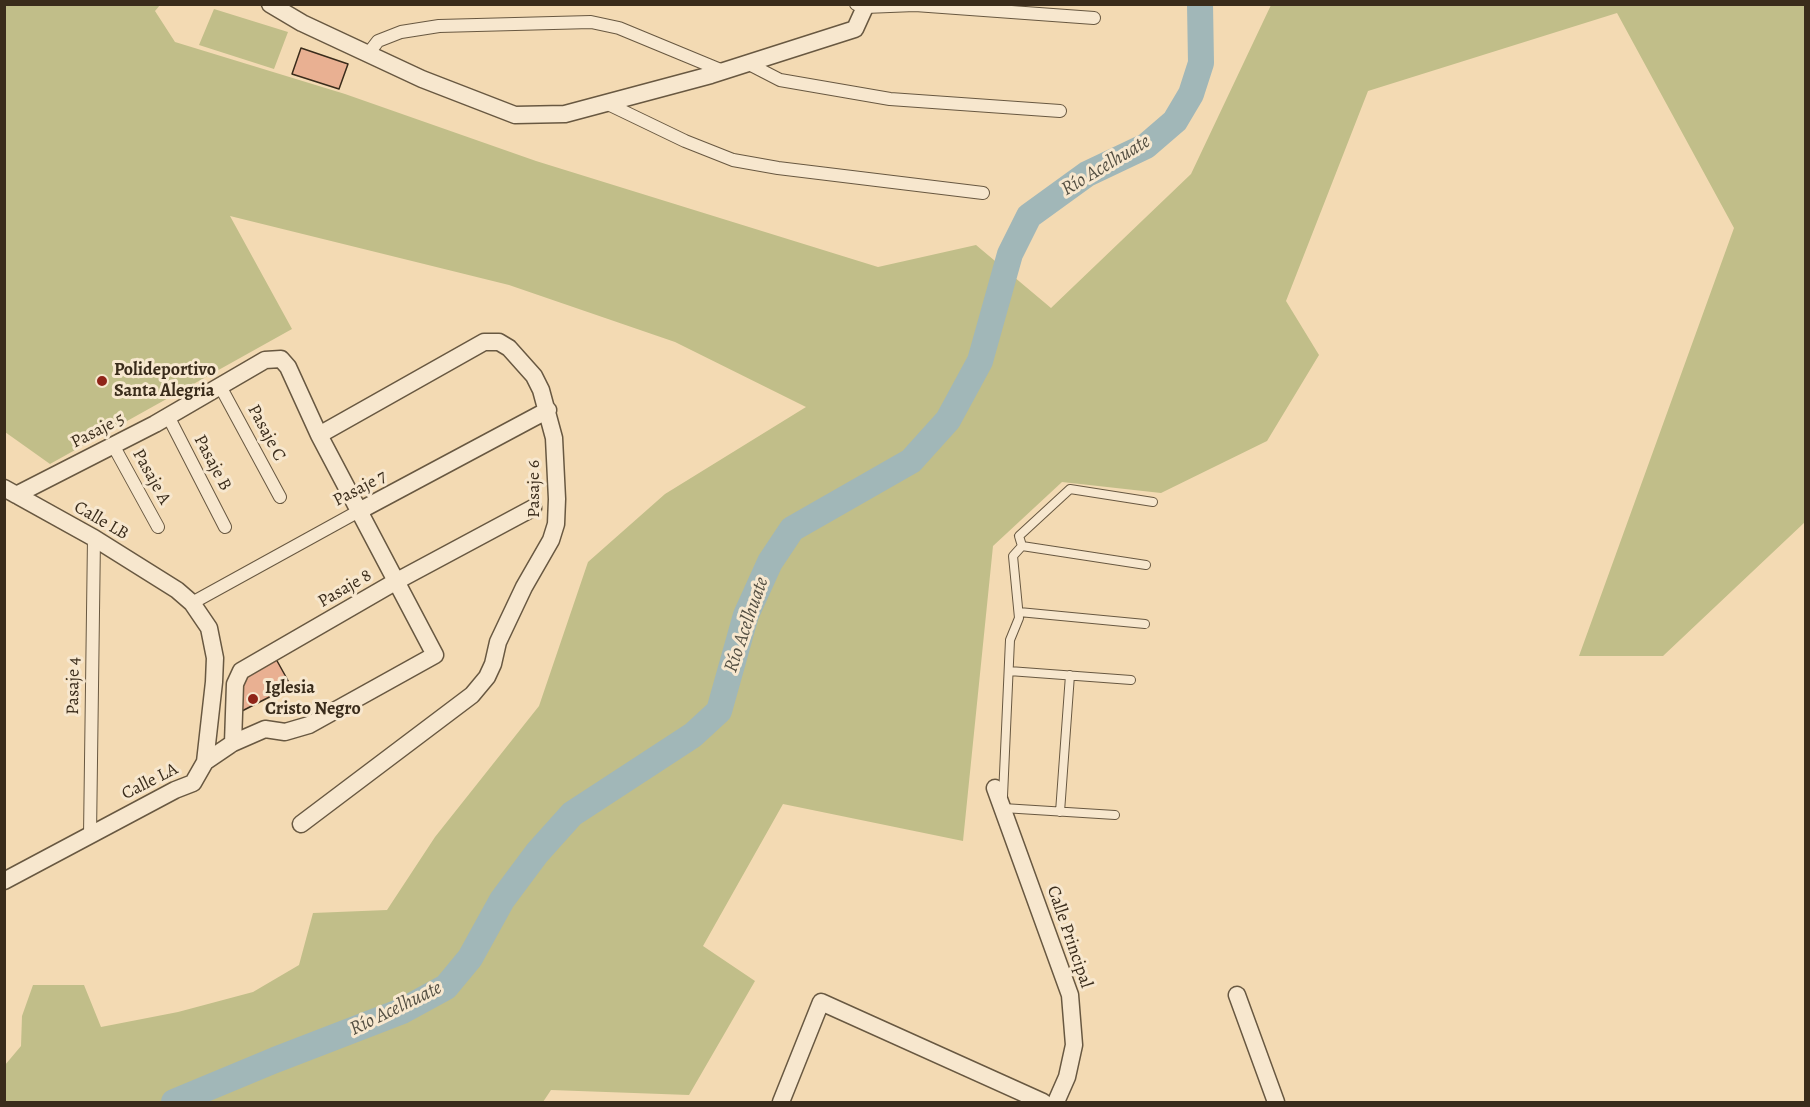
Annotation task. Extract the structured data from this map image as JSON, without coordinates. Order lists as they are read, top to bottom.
{
  "streets": {
    "street": [
      "Pasaje 5",
      "Pasaje C",
      "Pasaje B",
      "Pasaje A",
      "Pasaje 7",
      "Pasaje 6",
      "Calle LB",
      "Pasaje 8",
      "Pasaje 4",
      "Calle LA",
      "Calle Principal"
    ]
  },
  "crossings": [
    ["Pasaje 5", "Pasaje C"],
    ["Pasaje 5", "Pasaje B"],
    ["Pasaje 5", "Pasaje A"],
    ["Pasaje 5", "Pasaje 6"],
    ["Pasaje 5", "Calle LB"],
    ["Pasaje 7", "Pasaje 6"],
    ["Pasaje 7", "Calle LB"],
    ["Calle LB", "Pasaje 4"],
    ["Pasaje 4", "Calle LA"]
  ],
  "water": ["Río Acelhuate"],
  "places": ["Polideportivo Santa Alegria", "Iglesia Cristo Negro"]
}
